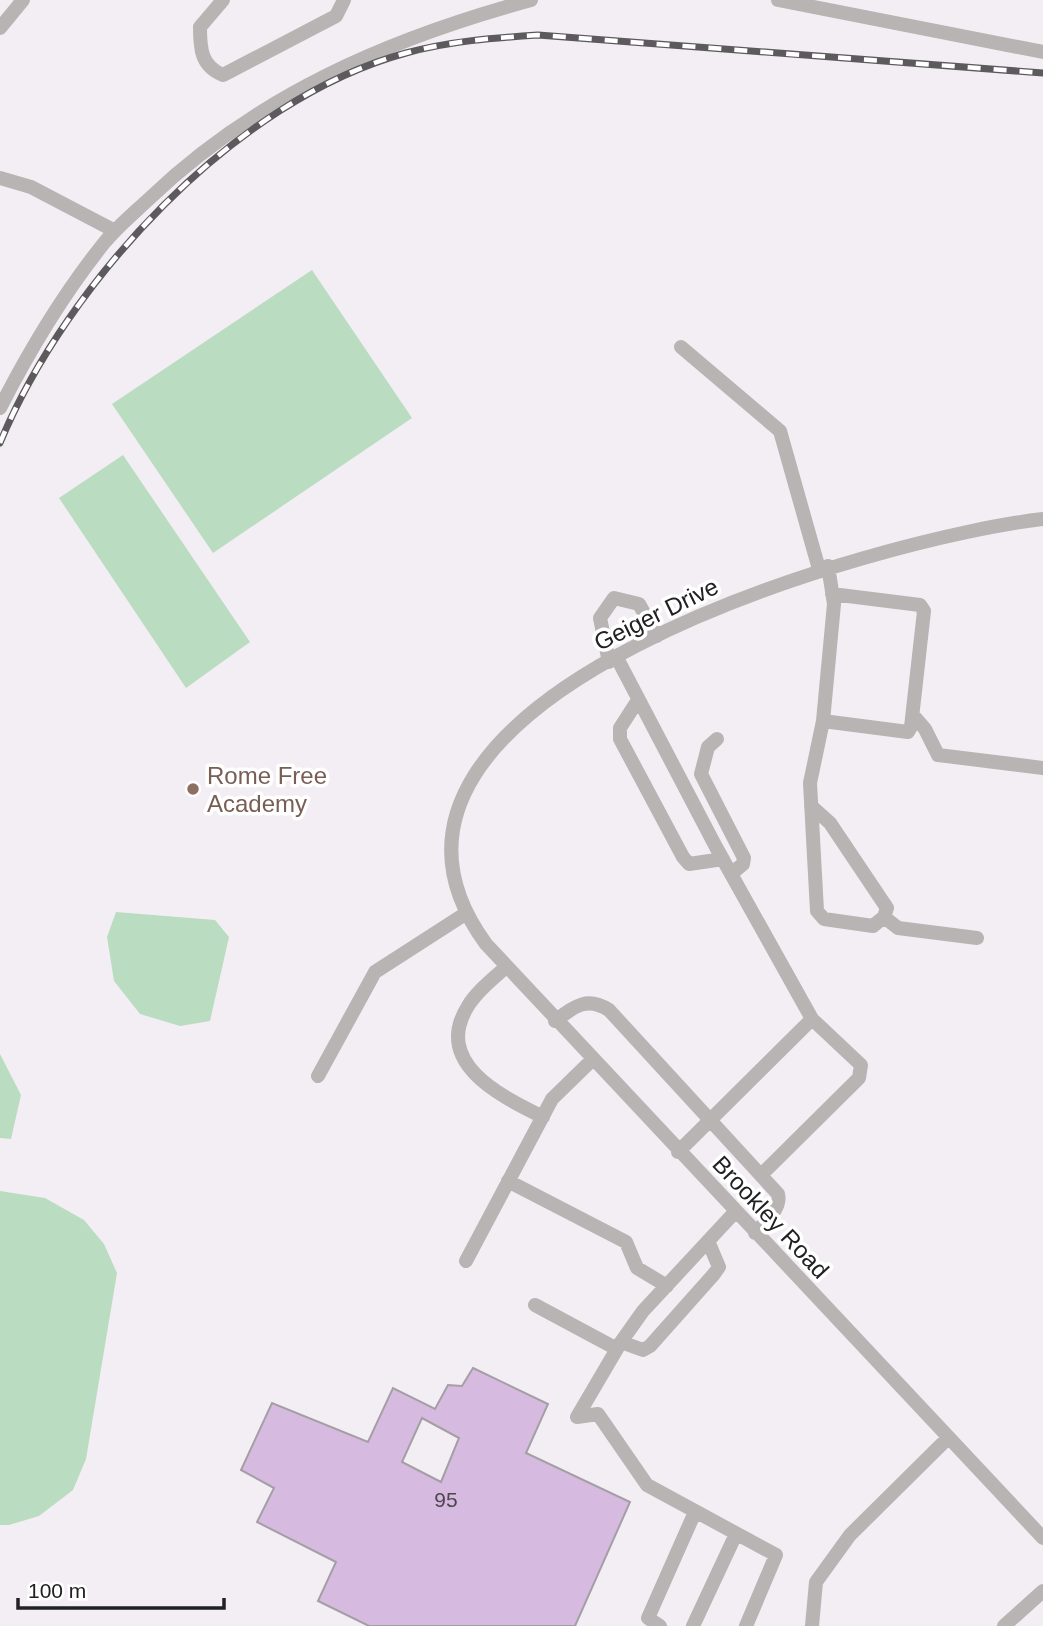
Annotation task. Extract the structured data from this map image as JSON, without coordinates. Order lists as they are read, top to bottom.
{
  "streets": {
    "street": ["Geiger Drive", "Brookley Road"]
  },
  "crossings": [
    ["Geiger Drive", "Brookley Road"]
  ],
  "places": ["Rome Free Academy"],
  "house_numbers": ["95"],
  "scale_bar": "100 m"
}
